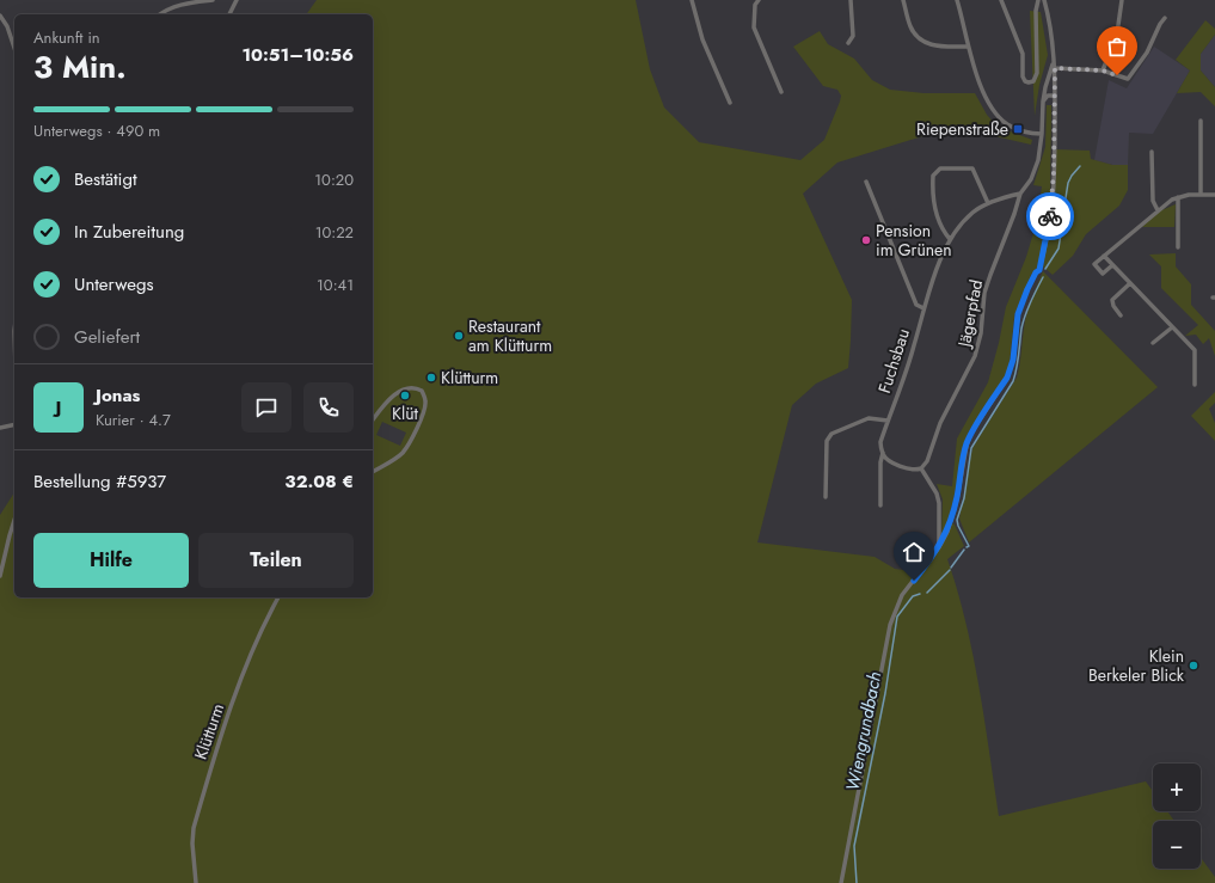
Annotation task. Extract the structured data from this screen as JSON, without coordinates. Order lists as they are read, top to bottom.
{
  "streets": {
    "street": ["Jägerpfad", "Fuchsbau", "Klütturm"]
  },
  "crossings": [
    ["Jägerpfad", "Fuchsbau"]
  ],
  "water": ["Wiengrundbach"],
  "places": {
    "transit": ["Riepenstraße"],
    "other": [
      "Pension im Grünen",
      "Restaurant am Klütturm",
      "Klütturm",
      "Klüt",
      "Klein Berkeler Blick"
    ]
  },
  "page": {
    "heading": ["3 Min.", "Ankunft in", "10:51–10:56"],
    "panel": [
      "Jonas",
      "Kurier · 4.7",
      "Bestellung #5937",
      "32.08 €"
    ],
    "bar": "Unterwegs · 490 m",
    "list": [
      ["Bestätigt", "10:20"],
      ["In Zubereitung", "10:22"],
      ["Unterwegs", "10:41"],
      "Geliefert"
    ],
    "round": "J",
    "buttons": ["Hilfe", "Teilen"],
    "map_buttons": ["+", "−"]
  }
}
